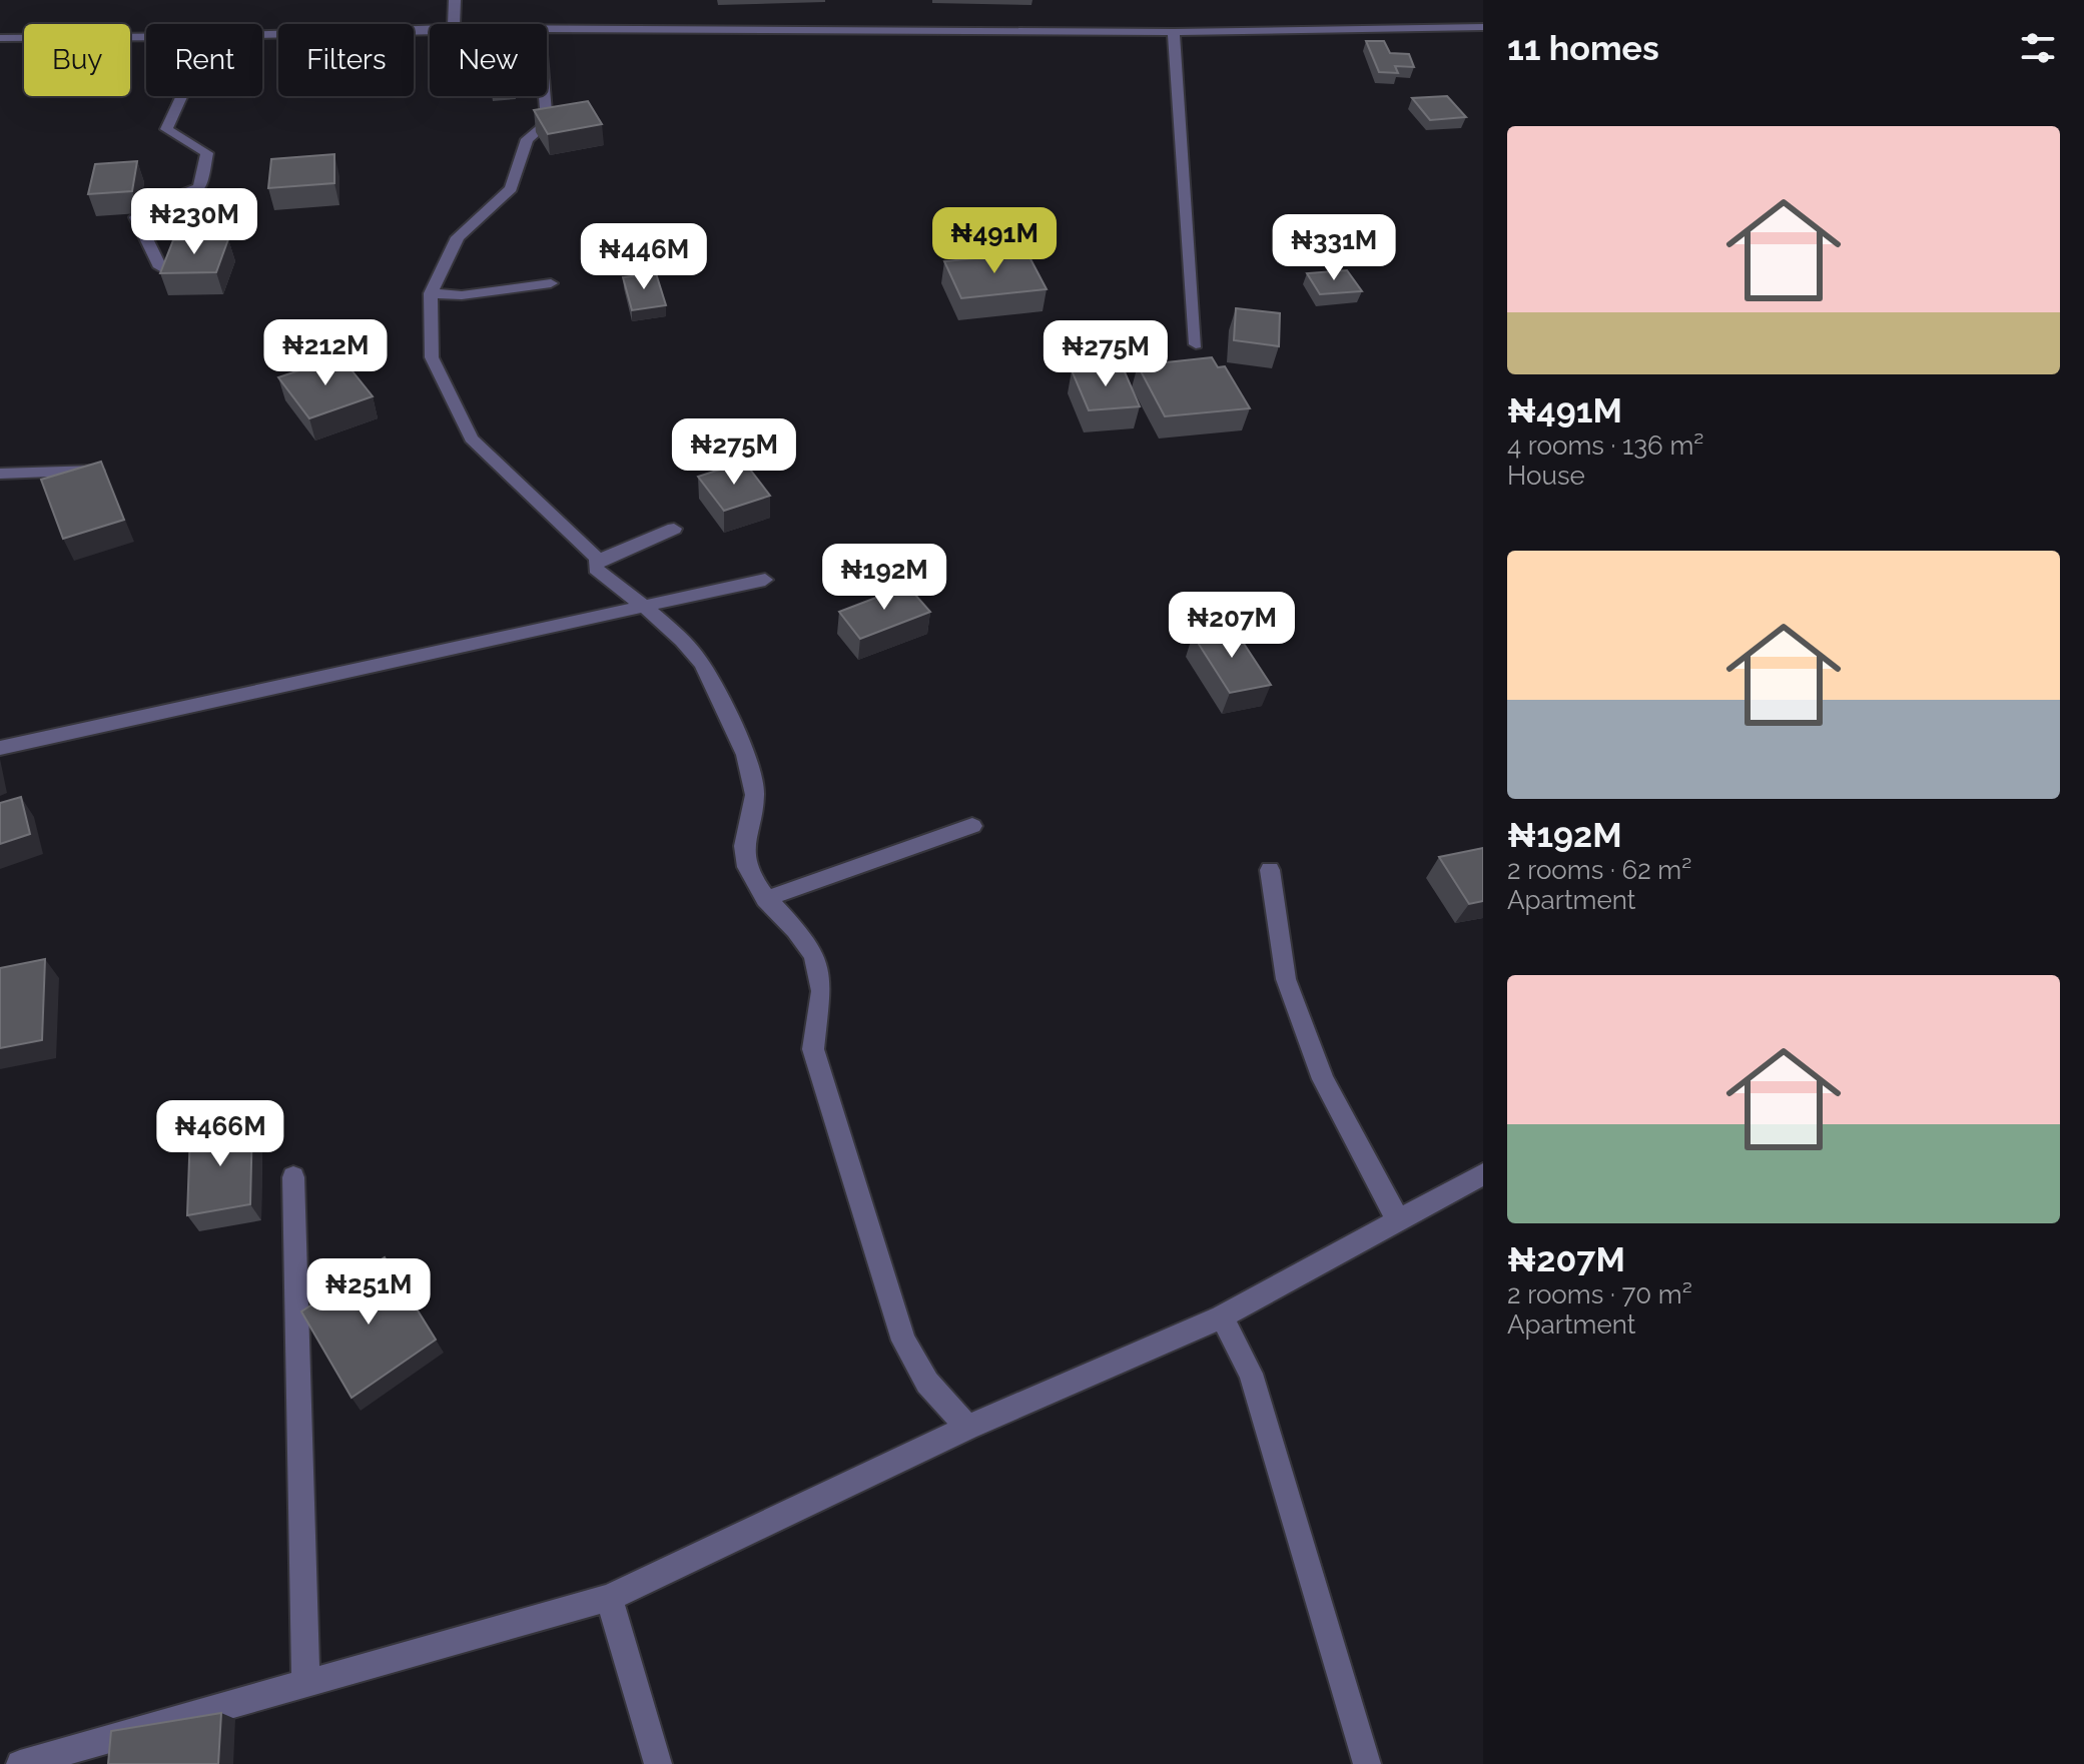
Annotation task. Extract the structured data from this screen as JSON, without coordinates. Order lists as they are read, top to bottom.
{
  "page": {
    "heading": "11 homes",
    "chip": [
      "Buy",
      "Rent",
      "Filters",
      "New"
    ],
    "list": [
      {
        "name": "₦491M",
        "note": "4 rooms · 136 m² · House"
      },
      {
        "name": "₦192M",
        "note": "2 rooms · 62 m² · Apartment"
      },
      {
        "name": "₦207M",
        "note": "2 rooms · 70 m² · Apartment"
      }
    ],
    "price": [
      "₦230M",
      "₦491M",
      "₦331M",
      "₦446M",
      "₦212M",
      "₦275M",
      "₦275M",
      "₦192M",
      "₦207M",
      "₦466M",
      "₦251M"
    ]
  }
}
